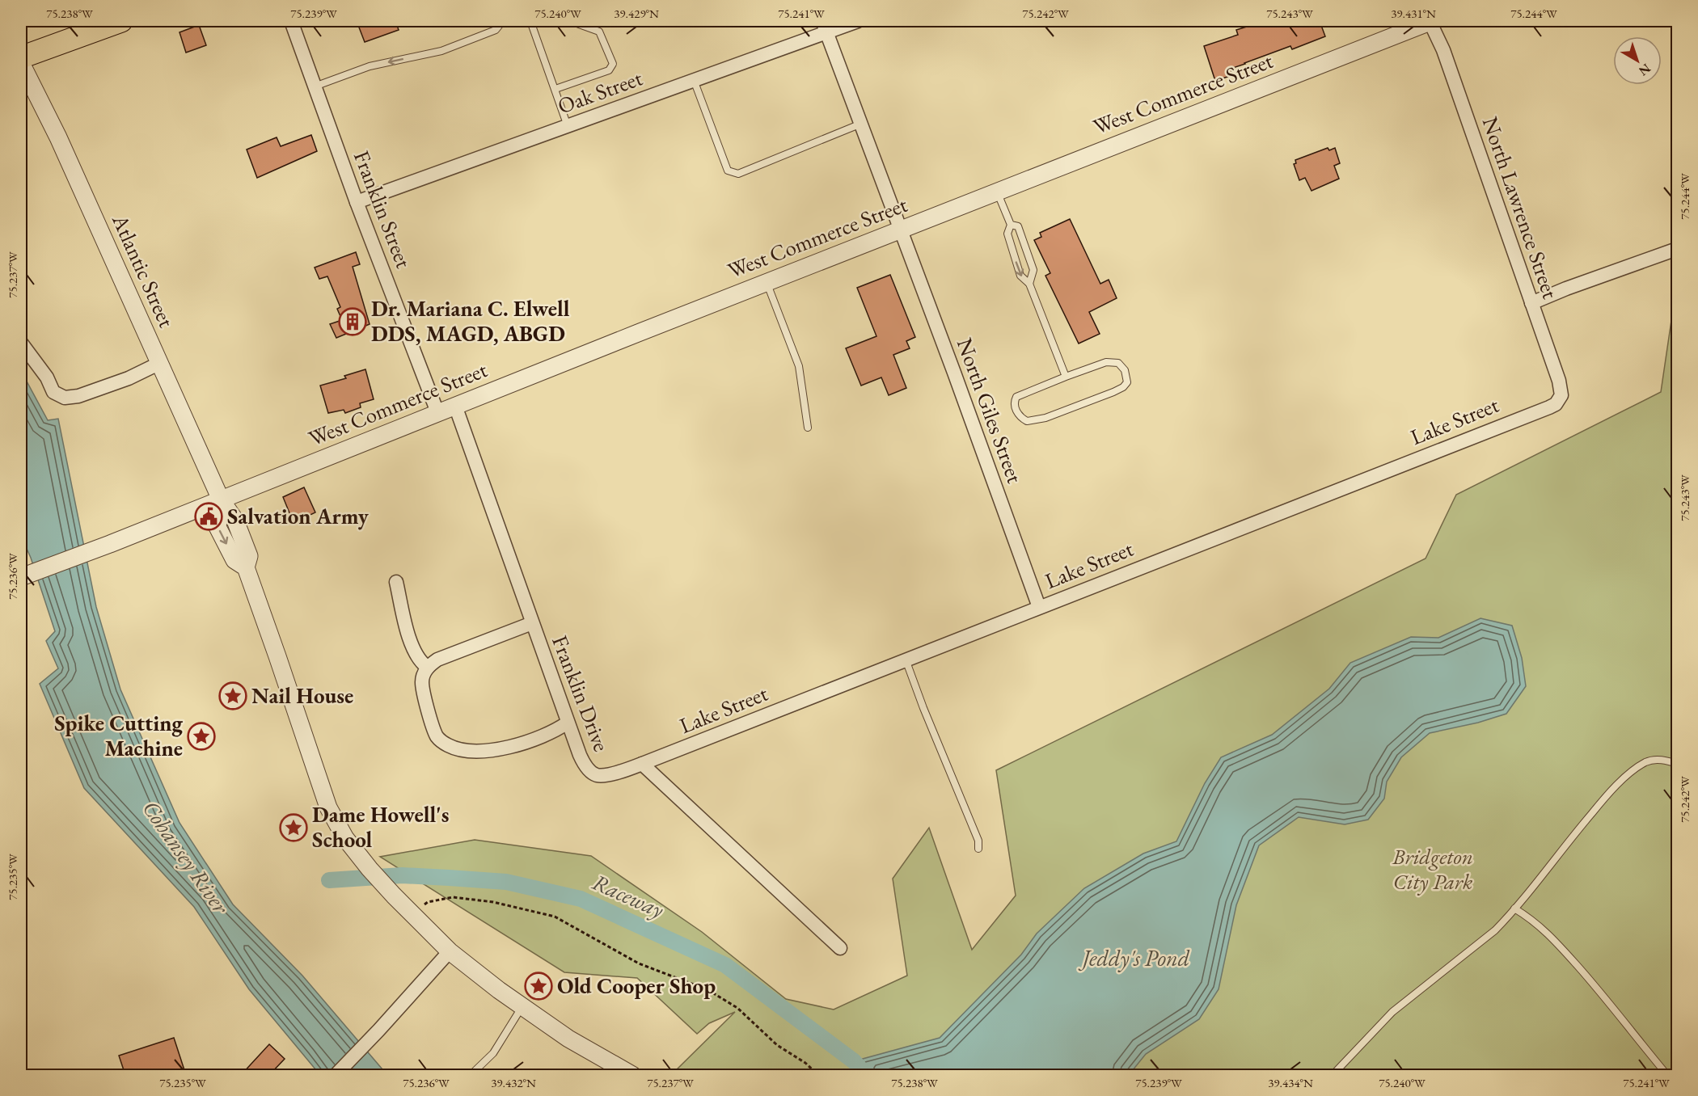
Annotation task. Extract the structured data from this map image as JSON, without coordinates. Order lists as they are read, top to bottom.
{
  "streets": {
    "street": [
      "Oak Street",
      "West Commerce Street",
      "North Lawrence Street",
      "Franklin Street",
      "Atlantic Street",
      "North Giles Street",
      "Lake Street",
      "Franklin Drive"
    ]
  },
  "crossings": [
    ["Oak Street", "Franklin Street"],
    ["Oak Street", "North Giles Street"],
    ["West Commerce Street", "North Lawrence Street"],
    ["West Commerce Street", "Franklin Street"],
    ["West Commerce Street", "Atlantic Street"],
    ["West Commerce Street", "North Giles Street"],
    ["West Commerce Street", "Franklin Drive"],
    ["North Lawrence Street", "Lake Street"],
    ["North Giles Street", "Lake Street"],
    ["Lake Street", "Franklin Drive"]
  ],
  "water": ["Cohansey River", "Raceway", "Jeddy's Pond"],
  "parks": ["Bridgeton City Park"],
  "places": {
    "building": ["Dr. Mariana C. Elwell DDS, MAGD, ABGD"],
    "public building": ["Salvation Army"],
    "place": [
      "Nail House",
      "Spike Cutting Machine",
      "Dame Howell's School",
      "Old Cooper Shop"
    ]
  },
  "north": "bottom right",
  "coordinates": [
    "75.238°W",
    "75.239°W",
    "75.240°W",
    "39.429°N",
    "75.241°W",
    "75.242°W",
    "75.243°W",
    "39.431°N",
    "75.244°W",
    "75.237°W",
    "75.236°W",
    "75.235°W",
    "39.432°N",
    "39.434°N"
  ]
}
